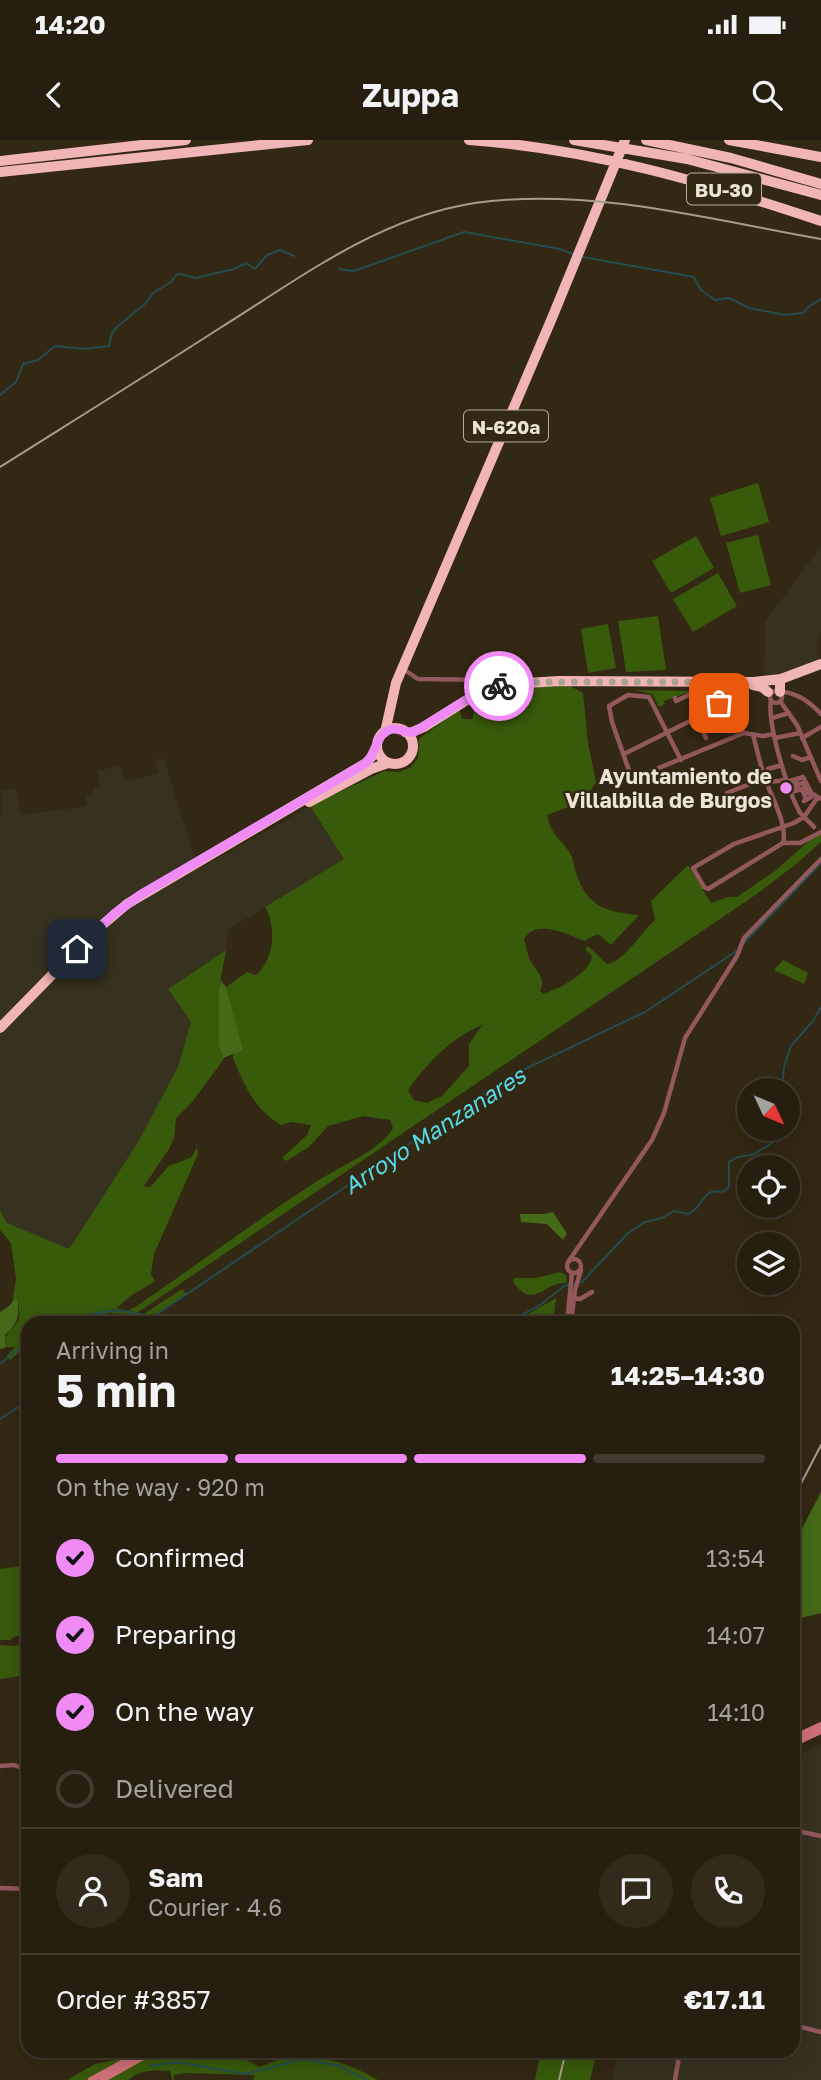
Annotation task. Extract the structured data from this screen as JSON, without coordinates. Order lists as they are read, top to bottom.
{
  "streets": {
    "highway": ["BU-30", "N-620a"]
  },
  "water": ["Arroyo Manzanares"],
  "places": ["Ayuntamiento de Villalbilla de Burgos"],
  "north": "bottom right",
  "page": {
    "status": "14:20",
    "header": "Zuppa",
    "heading": ["5 min", "Arriving in", "14:25–14:30"],
    "panel": [
      "Sam",
      "Courier · 4.6",
      "Order #3857",
      "€17.11"
    ],
    "bar": "On the way · 920 m",
    "list": [
      ["Confirmed", "13:54"],
      ["Preparing", "14:07"],
      ["On the way", "14:10"],
      "Delivered"
    ]
  }
}
